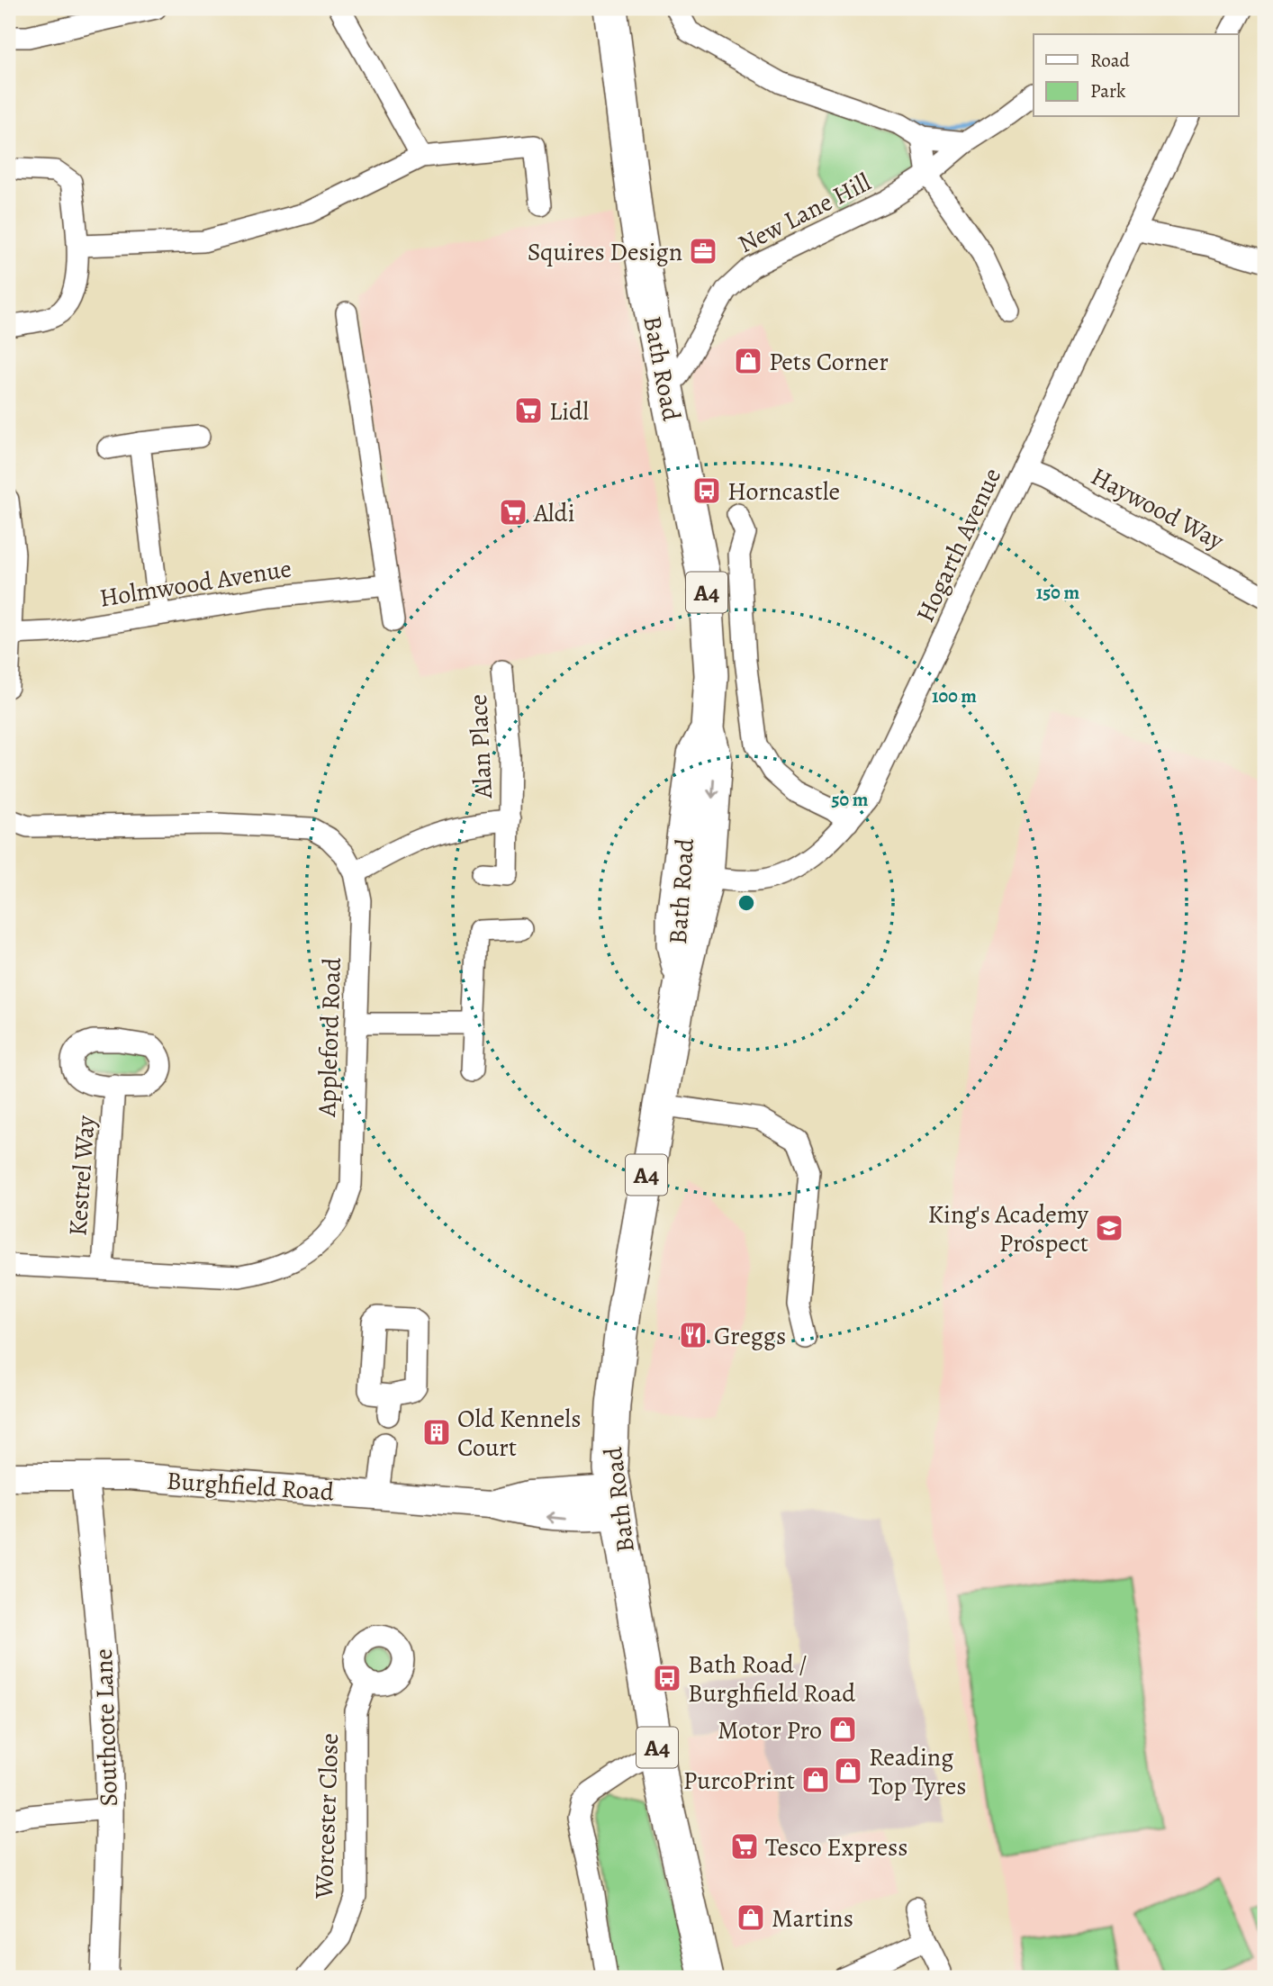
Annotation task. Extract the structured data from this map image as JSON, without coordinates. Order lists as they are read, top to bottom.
{
  "streets": {
    "main road": ["Bath Road", "A4"],
    "street": [
      "New Lane Hill",
      "Haywood Way",
      "Hogarth Avenue",
      "Holmwood Avenue",
      "Alan Place",
      "Appleford Road",
      "Kestrel Way",
      "Burghfield Road",
      "Southcote Lane",
      "Worcester Close"
    ]
  },
  "crossings": [
    ["New Lane Hill", "Bath Road"],
    ["Bath Road", "Hogarth Avenue"],
    ["Bath Road", "Burghfield Road"],
    ["Haywood Way", "Hogarth Avenue"],
    ["Alan Place", "Appleford Road"],
    ["Appleford Road", "Kestrel Way"],
    ["Burghfield Road", "Southcote Lane"]
  ],
  "places": {
    "office": ["Squires Design"],
    "shop": [
      "Pets Corner",
      "Motor Pro",
      "Reading Top Tyres",
      "PurcoPrint",
      "Martins"
    ],
    "supermarket": ["Lidl", "Aldi", "Tesco Express"],
    "bus stop": ["Horncastle", "Bath Road / Burghfield Road"],
    "school or university": ["King's Academy Prospect"],
    "restaurant": ["Greggs"],
    "building": ["Old Kennels Court"]
  },
  "legend": ["Road", "Park"],
  "rings": ["150 m", "100 m", "50 m"]
}
